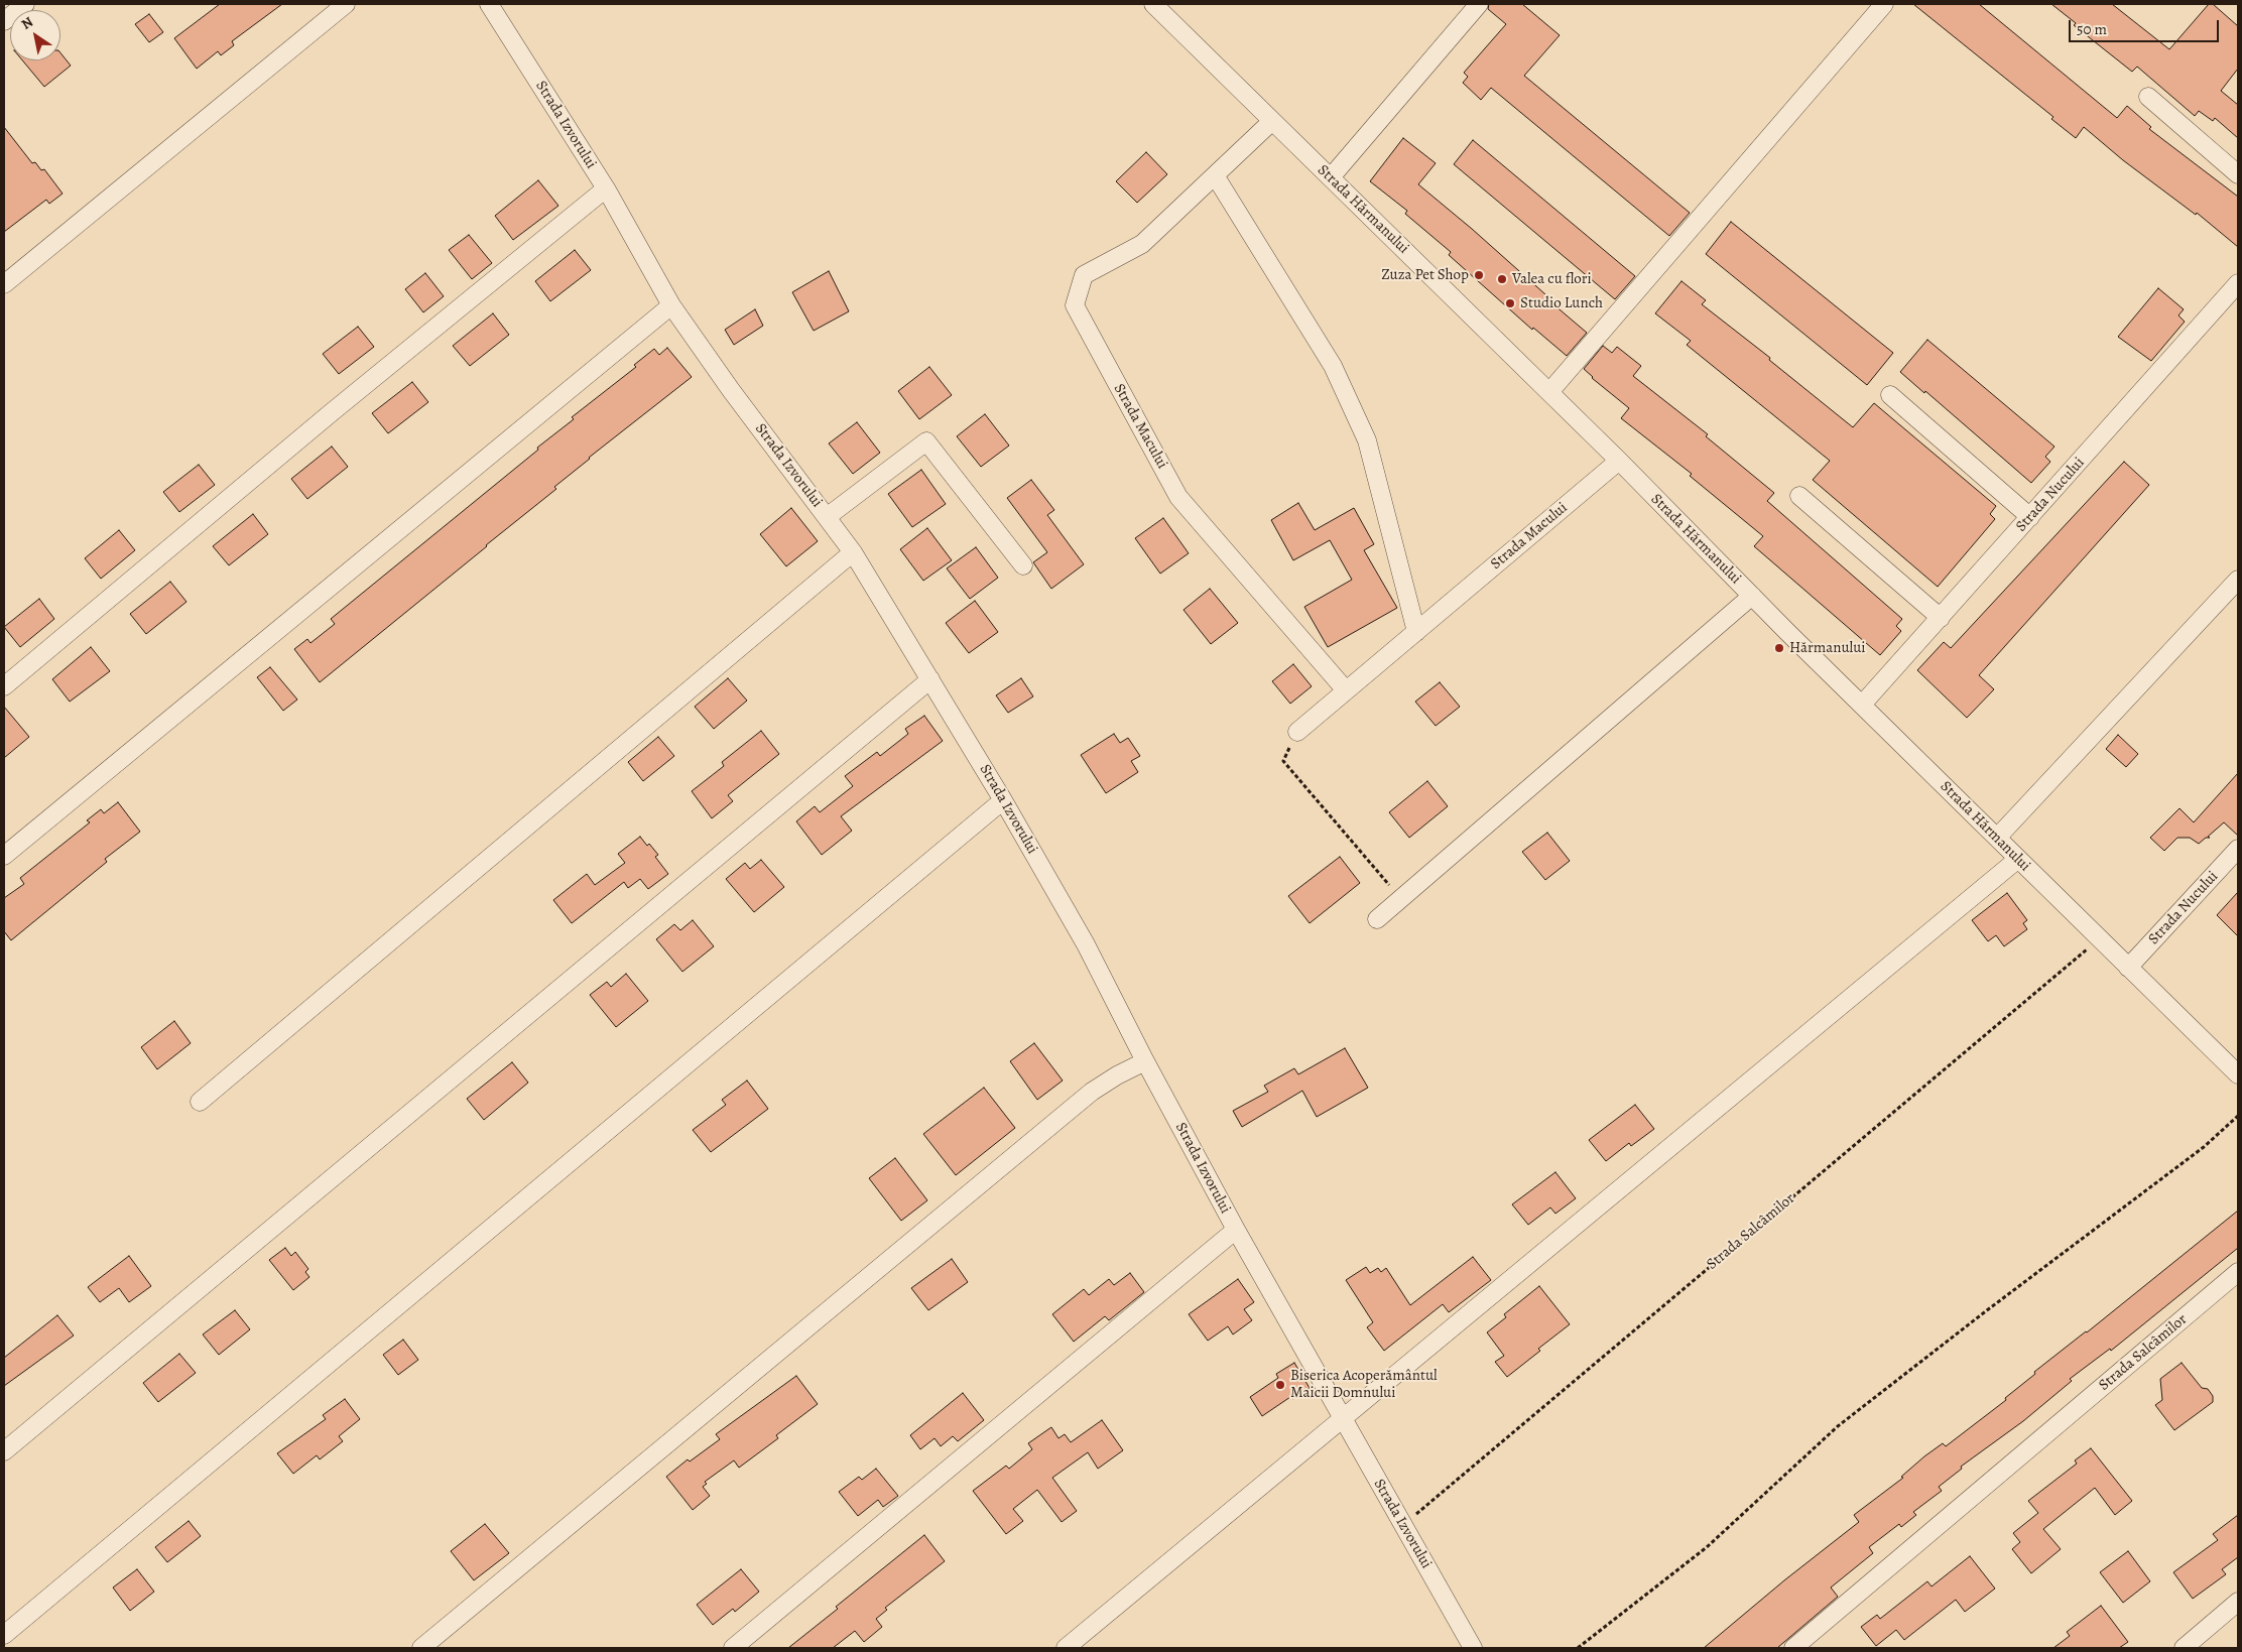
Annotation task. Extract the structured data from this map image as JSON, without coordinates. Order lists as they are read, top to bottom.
{
  "streets": {
    "street": [
      "Strada Izvorului",
      "Strada Hărmanului",
      "Strada Macului",
      "Strada Nucului",
      "Strada Salcâmilor"
    ]
  },
  "crossings": [
    ["Strada Izvorului", "Strada Salcâmilor"],
    ["Strada Hărmanului", "Strada Macului"],
    ["Strada Hărmanului", "Strada Nucului"],
    ["Strada Hărmanului", "Strada Salcâmilor"]
  ],
  "places": [
    "Zuza Pet Shop",
    "Valea cu flori",
    "Studio Lunch",
    "Hărmanului",
    "Biserica Acoperământul Maicii Domnului"
  ],
  "scale_bar": "50 m",
  "north": "top left"
}
